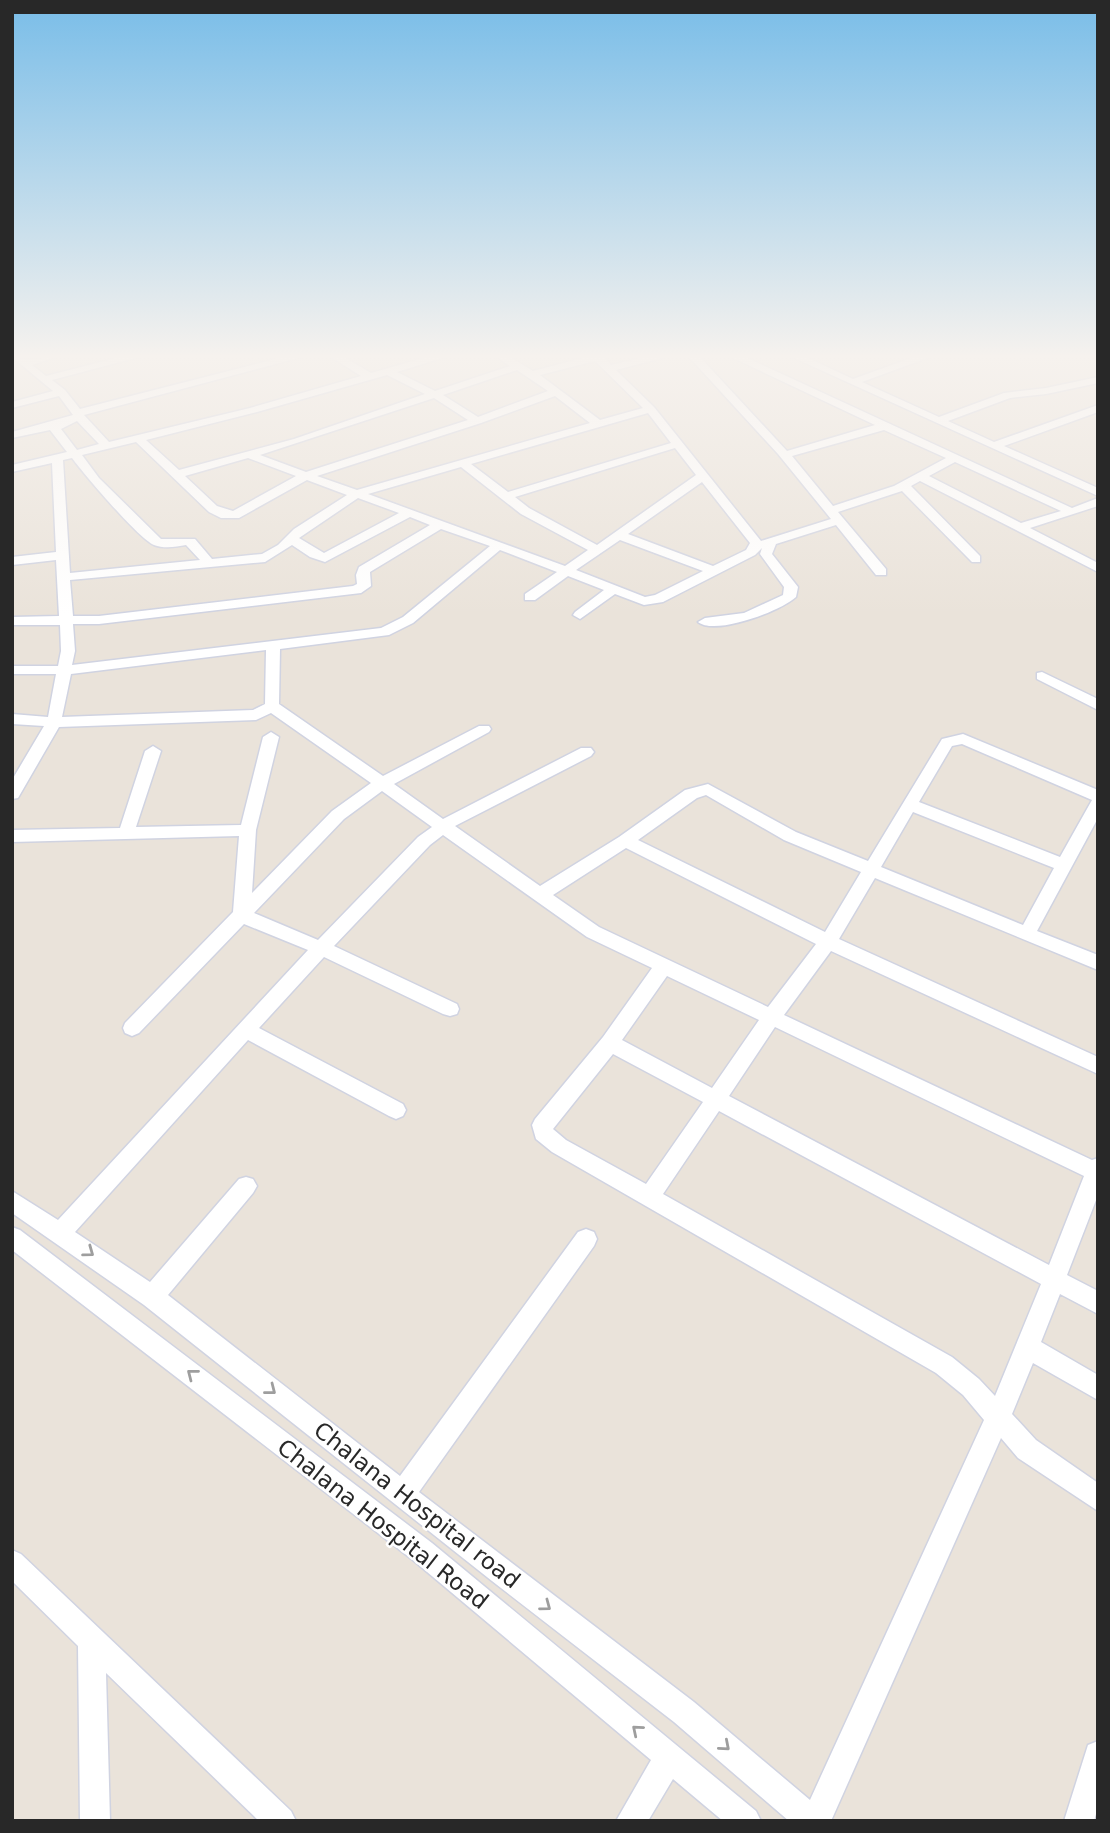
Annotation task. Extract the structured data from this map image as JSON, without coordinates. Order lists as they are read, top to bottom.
{
  "streets": {
    "street": ["Chalana Hospital road", "Chalana Hospital Road"]
  },
  "one_way": ["Chalana Hospital road", "Chalana Hospital Road"]
}
